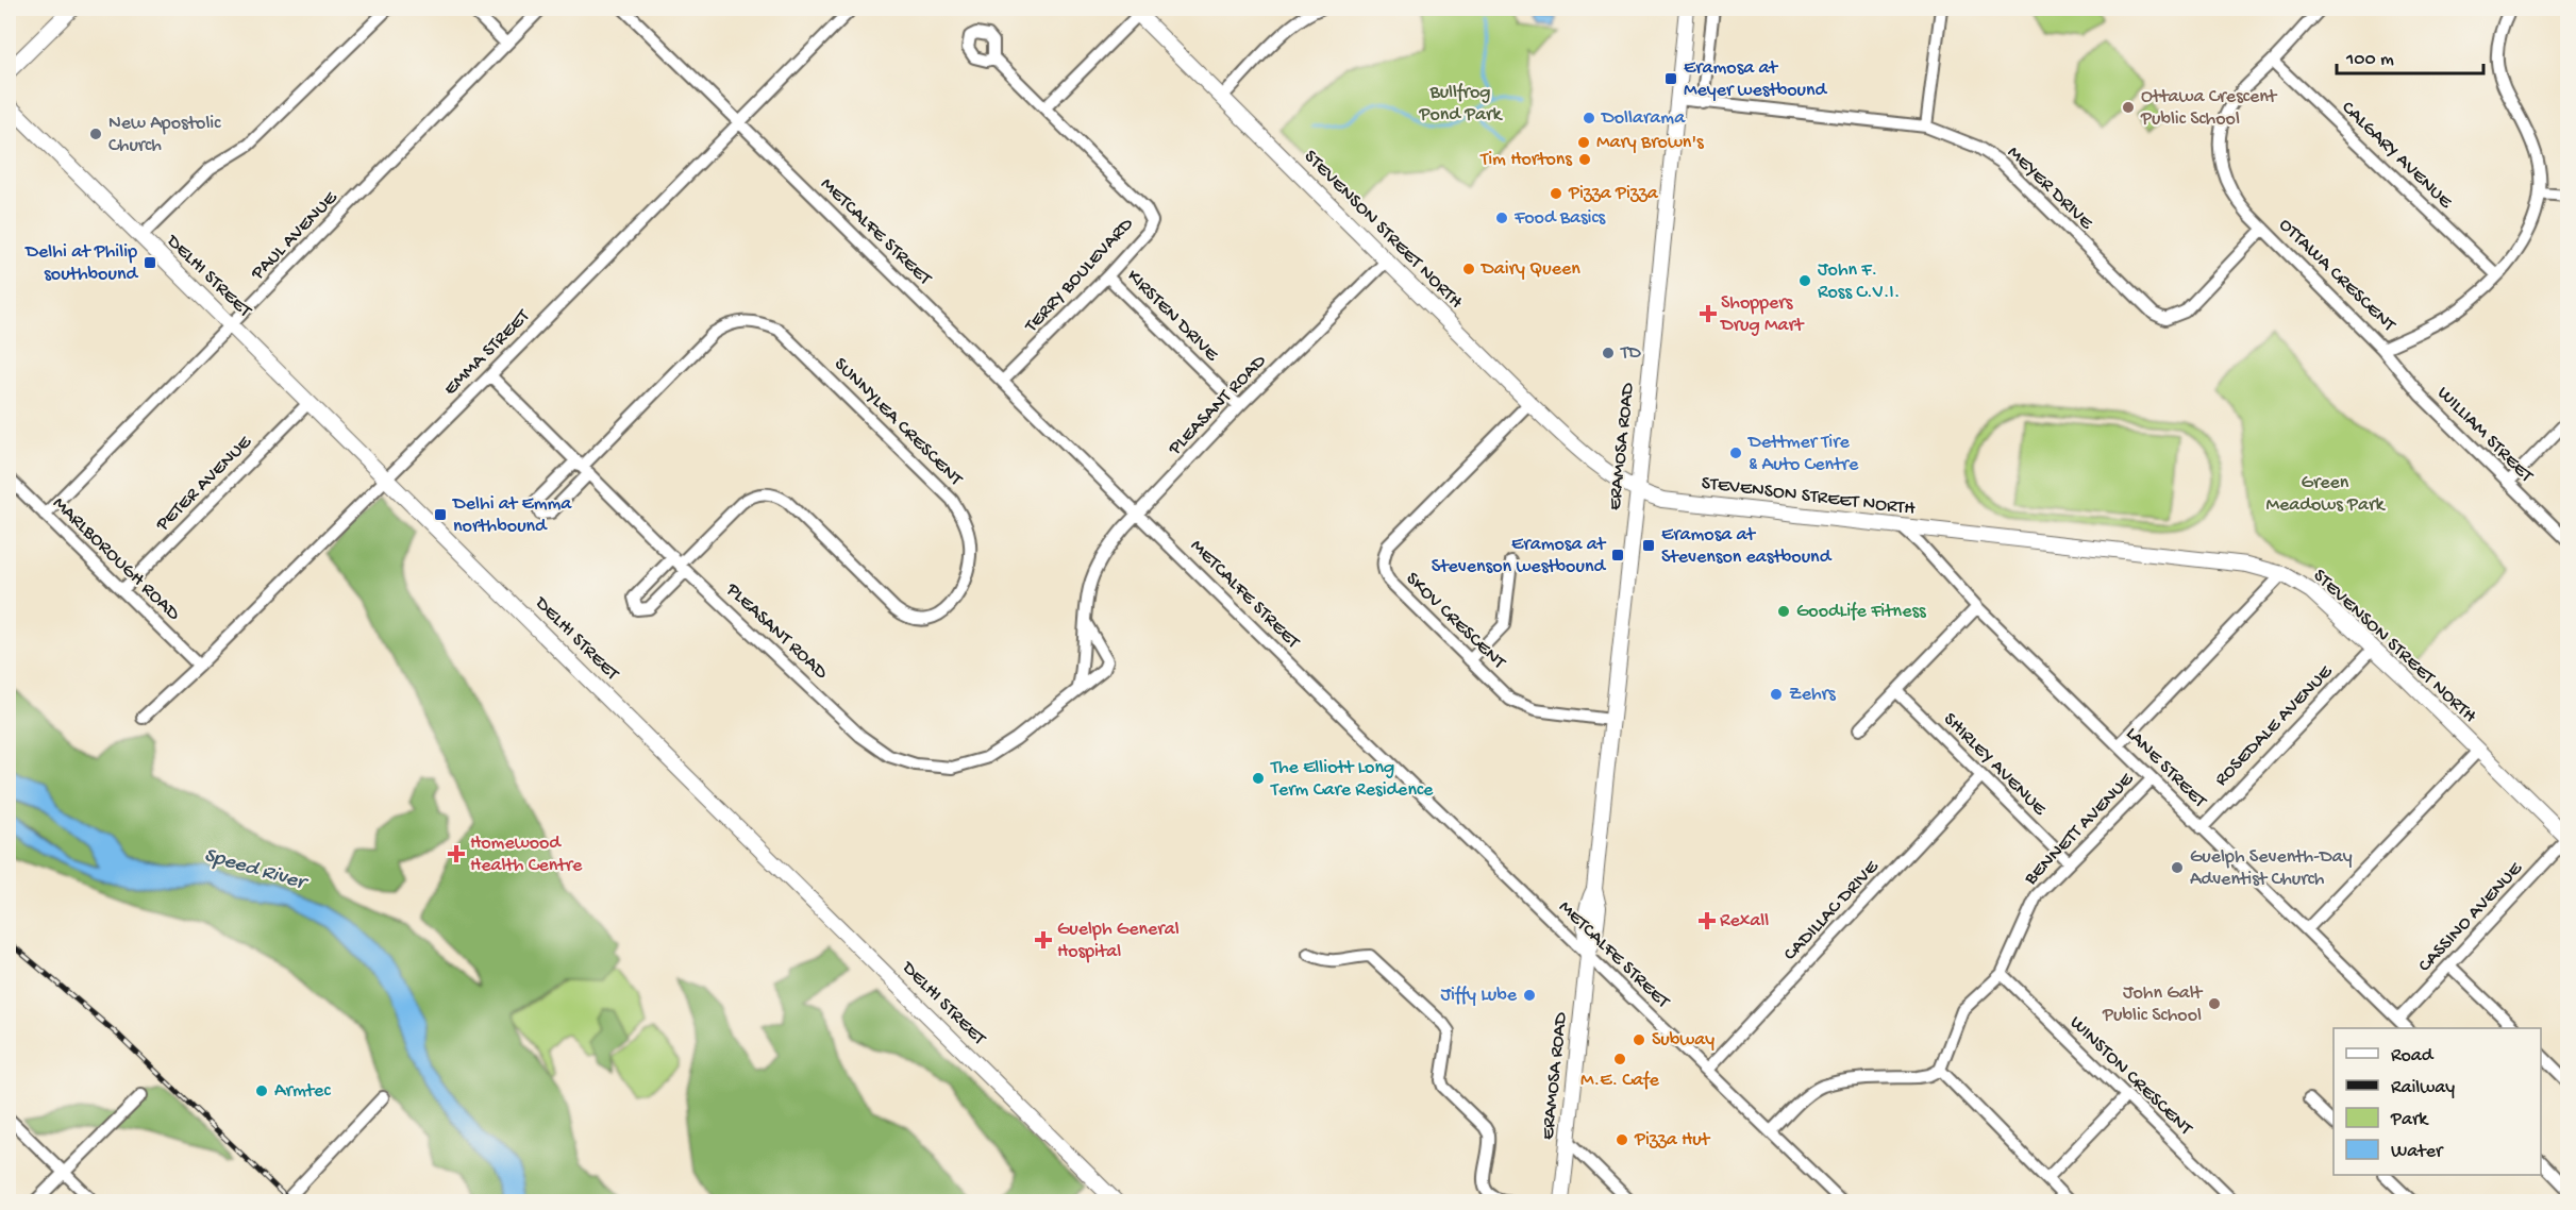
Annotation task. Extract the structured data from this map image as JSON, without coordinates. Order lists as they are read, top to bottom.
{
  "streets": {
    "main road": ["STEVENSON STREET NORTH", "DELHI STREET", "ERAMOSA ROAD"],
    "street": [
      "CALGARY AVENUE",
      "MEYER DRIVE",
      "METCALFE STREET",
      "PAUL AVENUE",
      "TERRY BOULEVARD",
      "OTTAWA CRESCENT",
      "KIRSTEN DRIVE",
      "EMMA STREET",
      "PLEASANT ROAD",
      "SUNNYLEA CRESCENT",
      "WILLIAM STREET",
      "PETER AVENUE",
      "MARLBOROUGH ROAD",
      "SKOV CRESCENT",
      "ROSEDALE AVENUE",
      "SHIRLEY AVENUE",
      "LANE STREET",
      "BENNETT AVENUE",
      "CADILLAC DRIVE",
      "CASSINO AVENUE",
      "WINSTON CRESCENT"
    ]
  },
  "crossings": [
    ["CALGARY AVENUE", "OTTAWA CRESCENT"],
    ["MEYER DRIVE", "OTTAWA CRESCENT"],
    ["MEYER DRIVE", "ERAMOSA ROAD"],
    ["STEVENSON STREET NORTH", "PLEASANT ROAD"],
    ["STEVENSON STREET NORTH", "ERAMOSA ROAD"],
    ["STEVENSON STREET NORTH", "SKOV CRESCENT"],
    ["STEVENSON STREET NORTH", "ROSEDALE AVENUE"],
    ["STEVENSON STREET NORTH", "LANE STREET"],
    ["STEVENSON STREET NORTH", "BENNETT AVENUE"],
    ["STEVENSON STREET NORTH", "CASSINO AVENUE"],
    ["METCALFE STREET", "TERRY BOULEVARD"],
    ["METCALFE STREET", "EMMA STREET"],
    ["METCALFE STREET", "PLEASANT ROAD"],
    ["METCALFE STREET", "ERAMOSA ROAD"],
    ["METCALFE STREET", "CADILLAC DRIVE"],
    ["PAUL AVENUE", "DELHI STREET"],
    ["PAUL AVENUE", "MARLBOROUGH ROAD"],
    ["TERRY BOULEVARD", "KIRSTEN DRIVE"],
    ["OTTAWA CRESCENT", "WILLIAM STREET"],
    ["DELHI STREET", "EMMA STREET"],
    ["DELHI STREET", "PETER AVENUE"],
    ["KIRSTEN DRIVE", "PLEASANT ROAD"],
    ["EMMA STREET", "PLEASANT ROAD"],
    ["EMMA STREET", "MARLBOROUGH ROAD"],
    ["PLEASANT ROAD", "SUNNYLEA CRESCENT"],
    ["ERAMOSA ROAD", "SKOV CRESCENT"],
    ["PETER AVENUE", "MARLBOROUGH ROAD"],
    ["ROSEDALE AVENUE", "LANE STREET"],
    ["SHIRLEY AVENUE", "BENNETT AVENUE"],
    ["SHIRLEY AVENUE", "CADILLAC DRIVE"],
    ["LANE STREET", "BENNETT AVENUE"],
    ["LANE STREET", "CASSINO AVENUE"],
    ["BENNETT AVENUE", "WINSTON CRESCENT"]
  ],
  "water": ["Speed River"],
  "parks": ["Bullfrog Pond Park", "Green Meadows Park"],
  "places": {
    "transit": [
      "Eramosa at Meyer westbound",
      "Delhi at Philip southbound",
      "Delhi at Emma northbound",
      "Eramosa at Stevenson eastbound",
      "Eramosa at Stevenson westbound"
    ],
    "other": [
      "Ottawa Crescent Public School",
      "Dollarama",
      "New Apostolic Church",
      "Mary Brown's",
      "Tim Hortons",
      "Pizza Pizza",
      "Food Basics",
      "Dairy Queen",
      "John F. Ross C.V.I.",
      "TD",
      "Dettmer Tire & Auto Centre",
      "GoodLife Fitness",
      "Zehrs",
      "The Elliott Long Term Care Residence",
      "Guelph Seventh-Day Adventist Church",
      "Jiffy Lube",
      "John Galt Public School",
      "Subway",
      "M.E. Cafe",
      "Armtec",
      "Pizza Hut"
    ],
    "health": [
      "Shoppers Drug Mart",
      "Homewood Health Centre",
      "Rexall",
      "Guelph General Hospital"
    ]
  },
  "legend": [
    "Road",
    "Railway",
    "Park",
    "Water"
  ],
  "scale_bar": "100 m"
}
